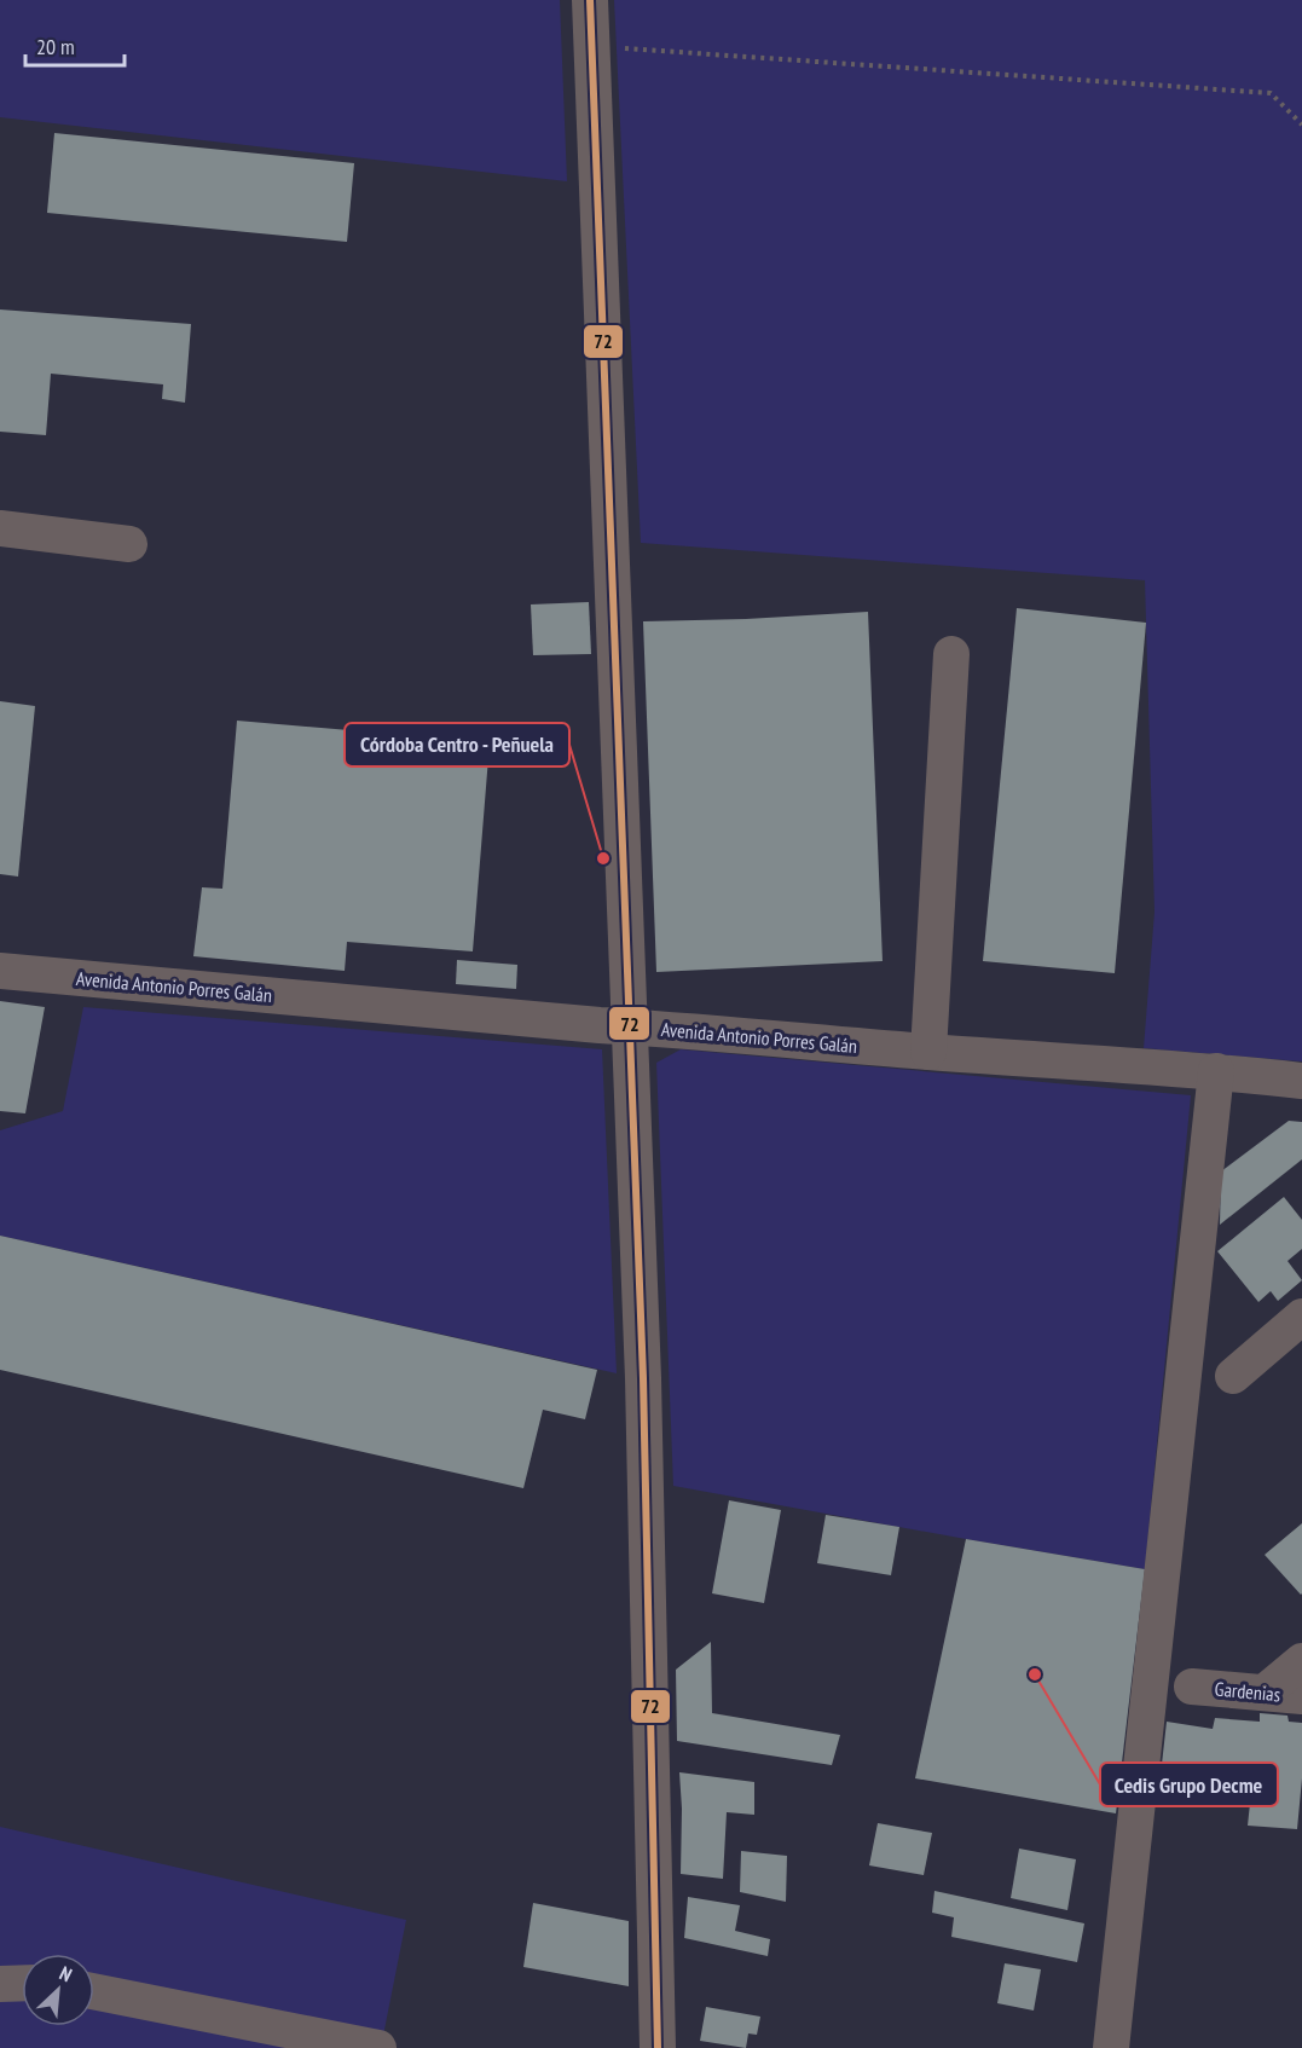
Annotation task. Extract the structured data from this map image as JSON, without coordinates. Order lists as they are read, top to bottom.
{
  "streets": {
    "street": ["Avenida Antonio Porres Galán", "Gardenias"]
  },
  "places": ["Córdoba Centro - Peñuela", "Cedis Grupo Decme"],
  "lines": ["transit line 72"],
  "scale_bar": "20 m",
  "north": "top right"
}
